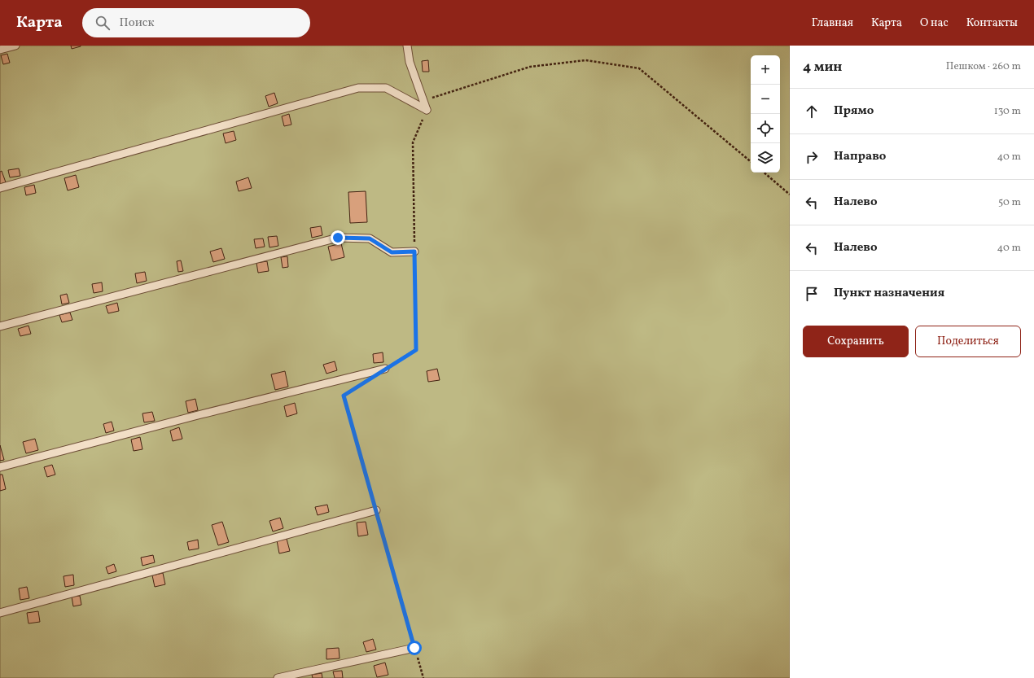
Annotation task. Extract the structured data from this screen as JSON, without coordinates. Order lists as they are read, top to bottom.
{
  "page": {
    "header": "Карта",
    "search": "Поиск",
    "nav": [
      "Главная",
      "Карта",
      "О нас",
      "Контакты"
    ],
    "heading": ["4 мин", "Пешком · 260 m"],
    "map_buttons": ["+", "−"],
    "list": [
      ["Прямо", "130 m"],
      ["Направо", "40 m"],
      ["Налево", "50 m"],
      ["Налево", "40 m"],
      "Пункт назначения"
    ],
    "buttons": ["Сохранить", "Поделиться"]
  }
}
